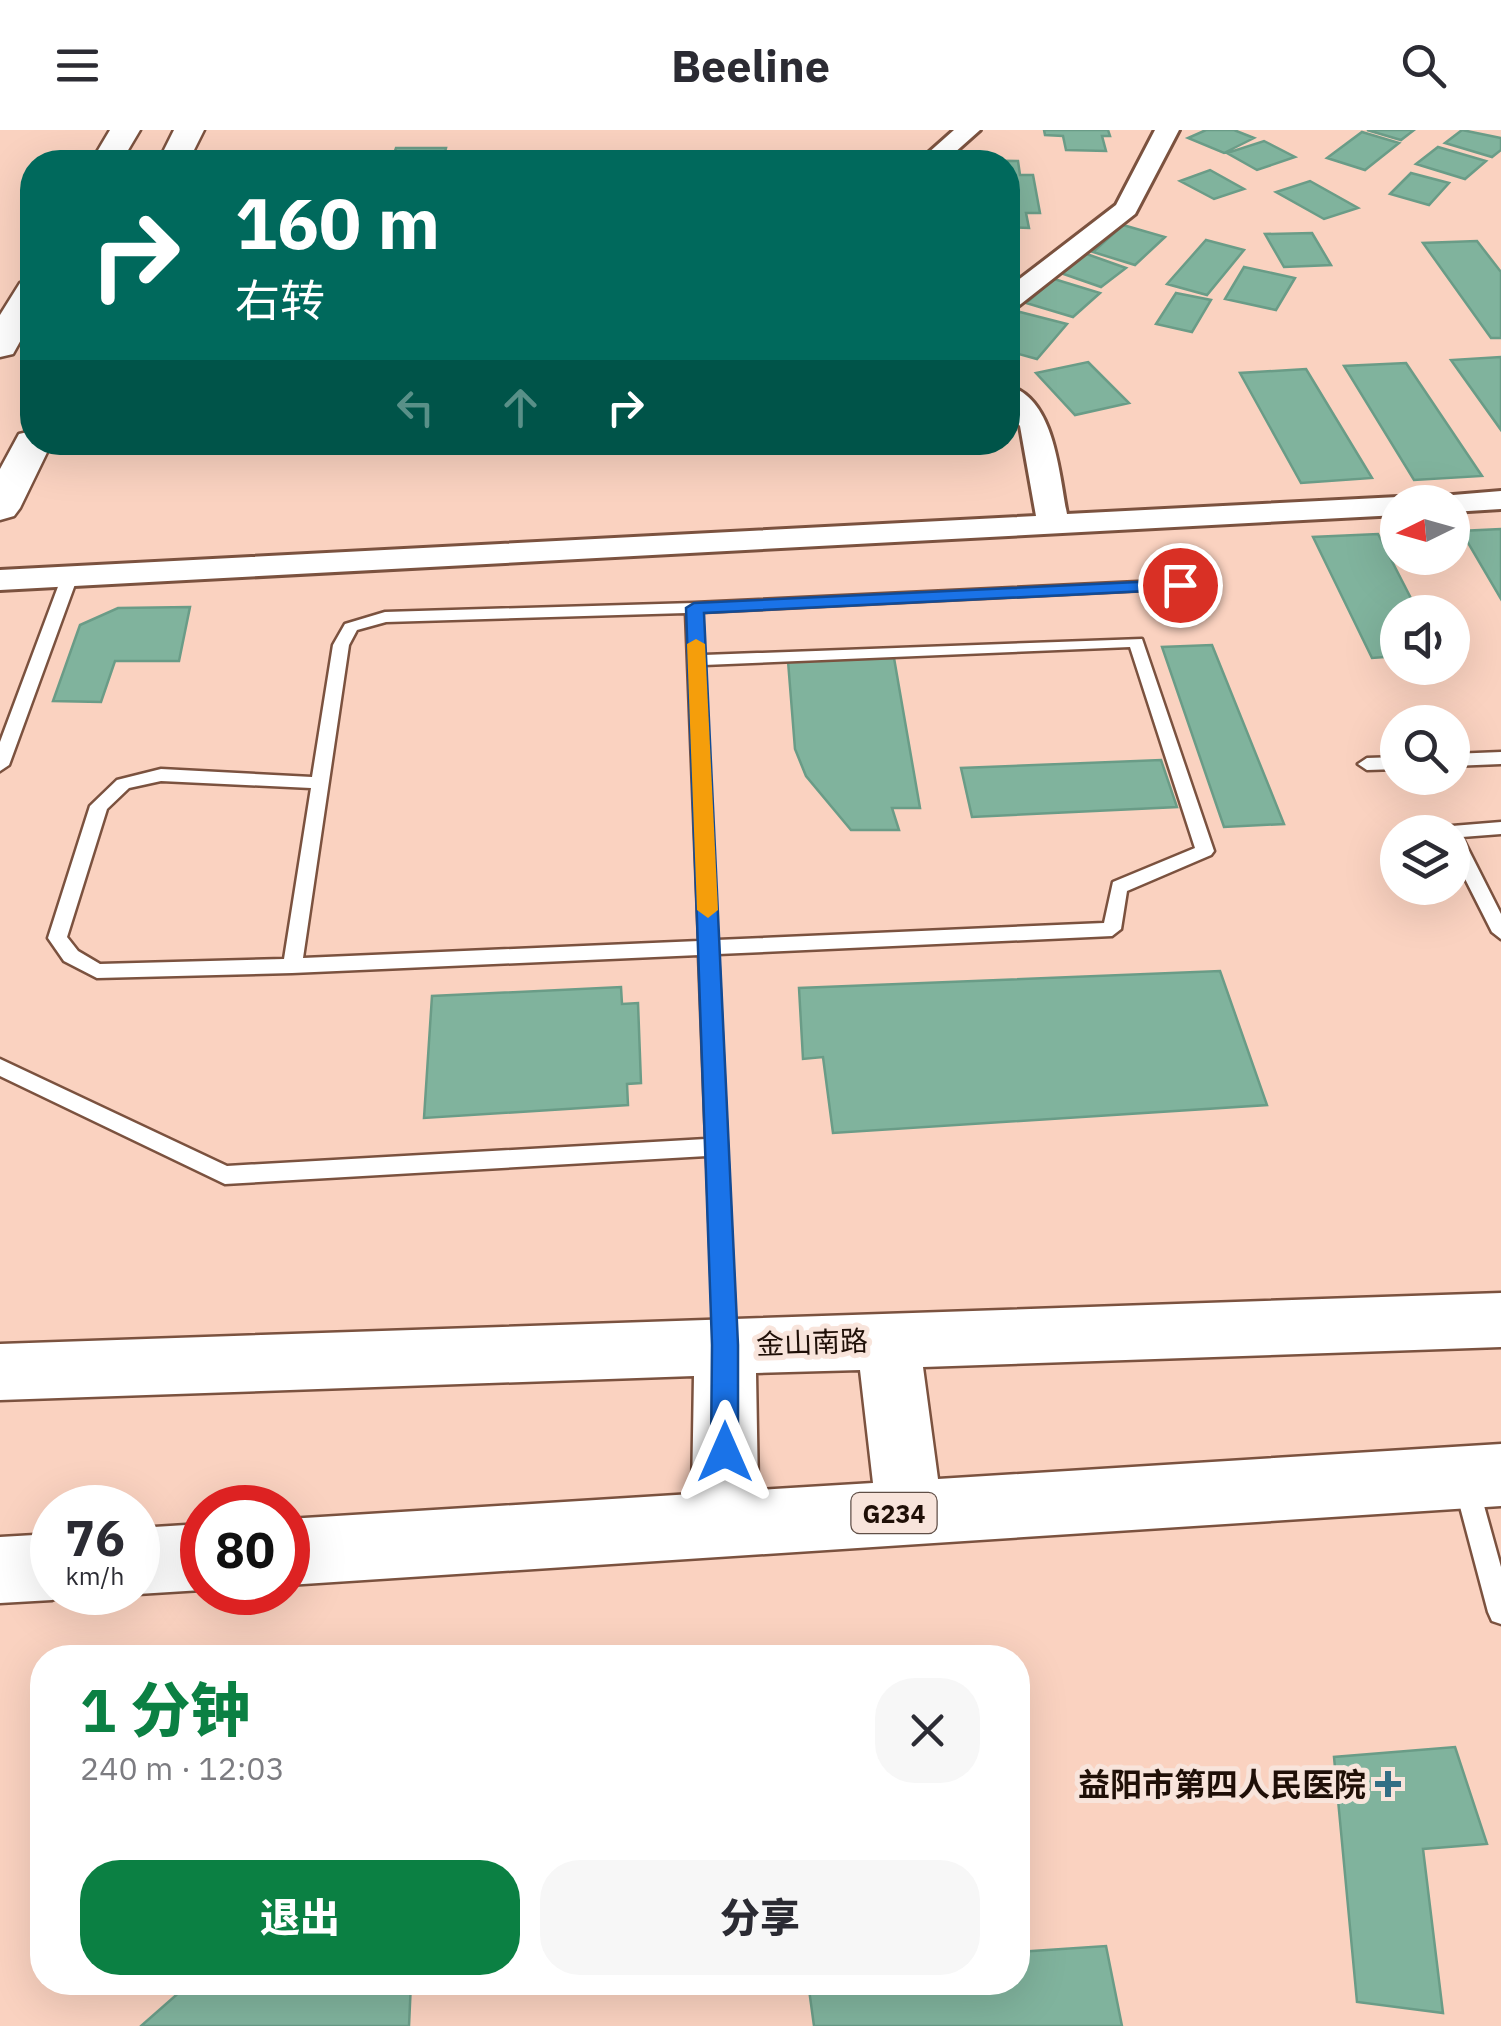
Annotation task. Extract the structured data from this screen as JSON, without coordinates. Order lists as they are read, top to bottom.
{
  "streets": {
    "main road": ["金山南路", "G234"]
  },
  "places": {
    "health": ["益阳市第四人民医院"]
  },
  "north": "left",
  "page": {
    "header": "Beeline",
    "turn": ["160 m", "右转"],
    "speed": "76 km/h",
    "limit": "80",
    "heading": ["1 分钟", "240 m · 12:03"],
    "buttons": ["退出", "分享"]
  }
}
